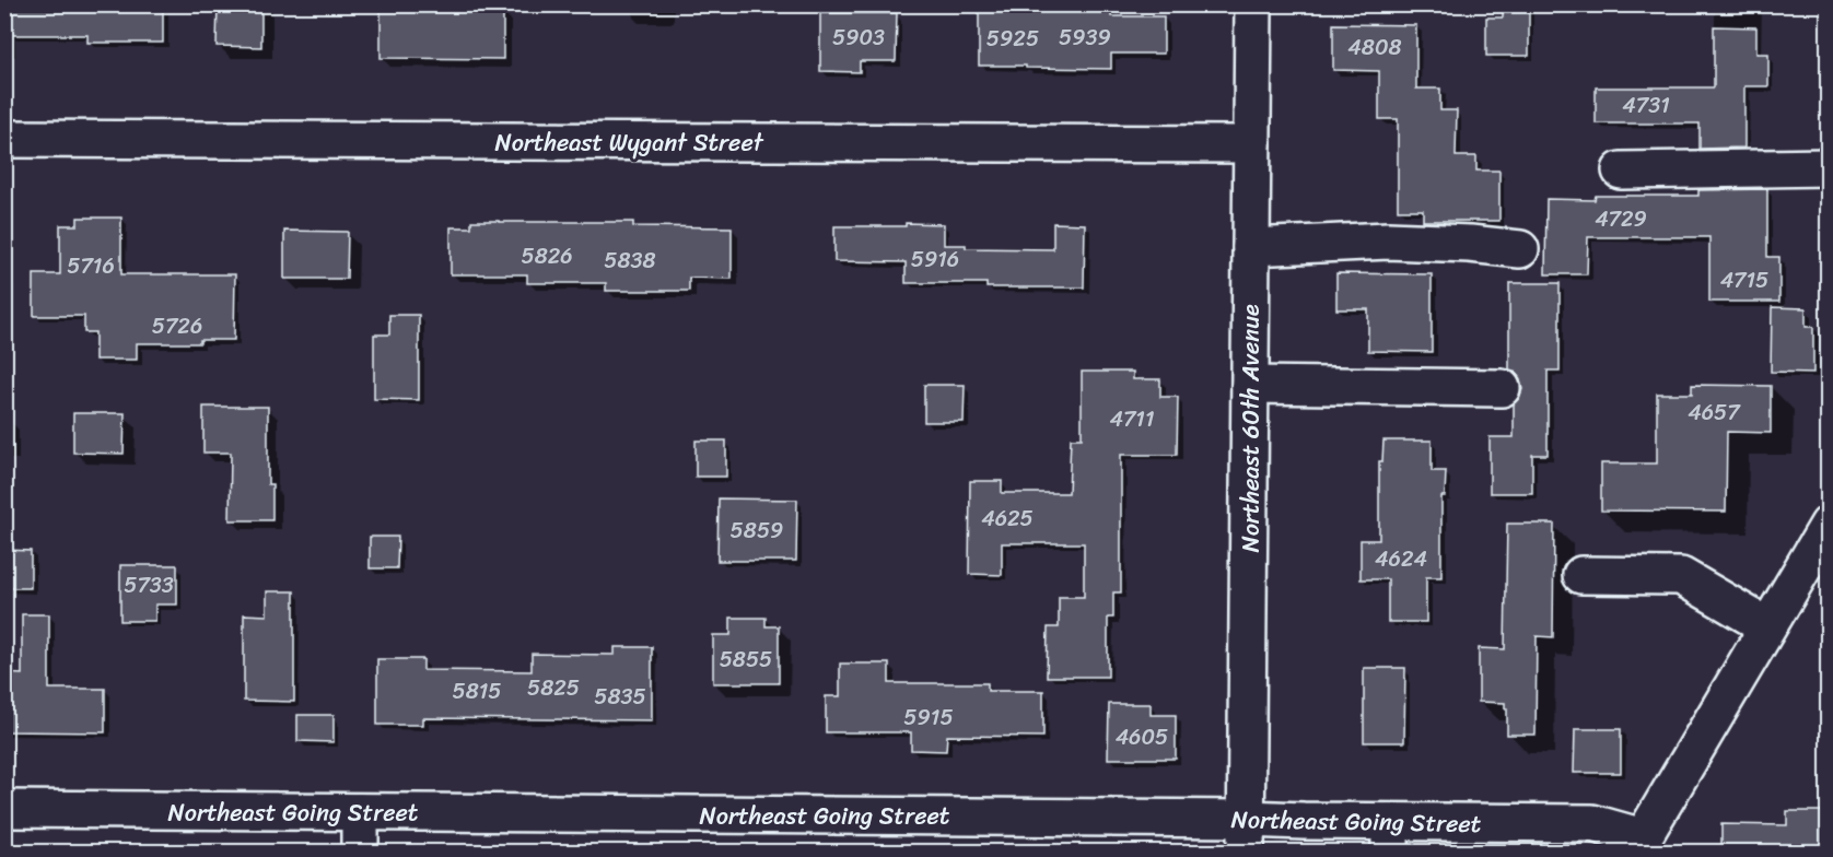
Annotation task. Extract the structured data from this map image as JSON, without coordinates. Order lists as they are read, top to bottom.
{
  "streets": {
    "street": ["Northeast Wygant Street", "Northeast 60th Avenue", "Northeast Going Street"]
  },
  "crossings": [
    ["Northeast Wygant Street", "Northeast 60th Avenue"],
    ["Northeast 60th Avenue", "Northeast Going Street"]
  ],
  "house_numbers": [
    "5903",
    "5939",
    "5925",
    "4808",
    "4731",
    "4729",
    "5826",
    "5916",
    "5838",
    "5716",
    "4715",
    "5726",
    "4657",
    "4711",
    "4625",
    "5859",
    "4624",
    "5733",
    "5855",
    "5825",
    "5815",
    "5835",
    "5915",
    "4605"
  ]
}
